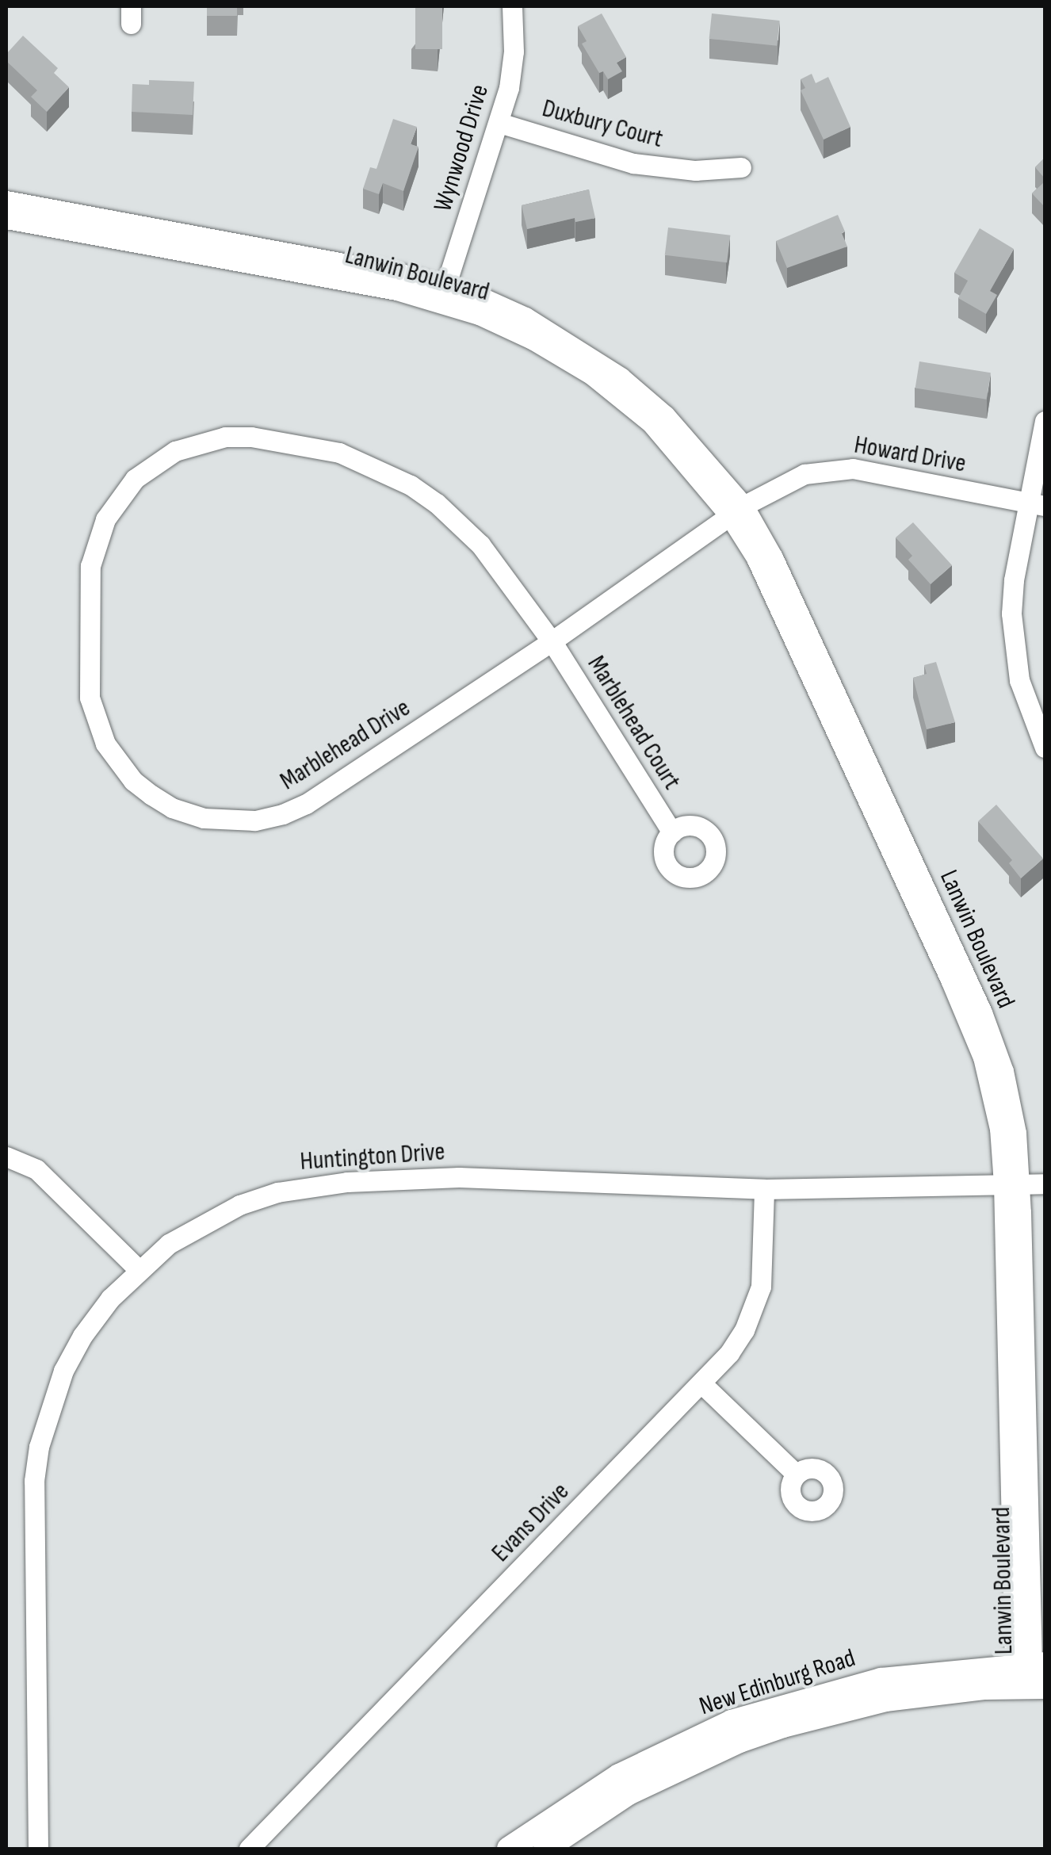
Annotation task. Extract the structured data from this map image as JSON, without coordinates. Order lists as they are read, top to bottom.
{
  "streets": {
    "main road": ["New Edinburg Road"],
    "street": [
      "Duxbury Court",
      "Wynwood Drive",
      "Lanwin Boulevard",
      "Howard Drive",
      "Marblehead Court",
      "Marblehead Drive",
      "Huntington Drive",
      "Evans Drive"
    ]
  },
  "crossings": [
    ["Duxbury Court", "Wynwood Drive"],
    ["Wynwood Drive", "Lanwin Boulevard"],
    ["Lanwin Boulevard", "Howard Drive"],
    ["Lanwin Boulevard", "Marblehead Drive"],
    ["Lanwin Boulevard", "Huntington Drive"],
    ["Lanwin Boulevard", "New Edinburg Road"],
    ["Howard Drive", "Marblehead Drive"],
    ["Marblehead Court", "Marblehead Drive"],
    ["Huntington Drive", "Evans Drive"]
  ]
}
